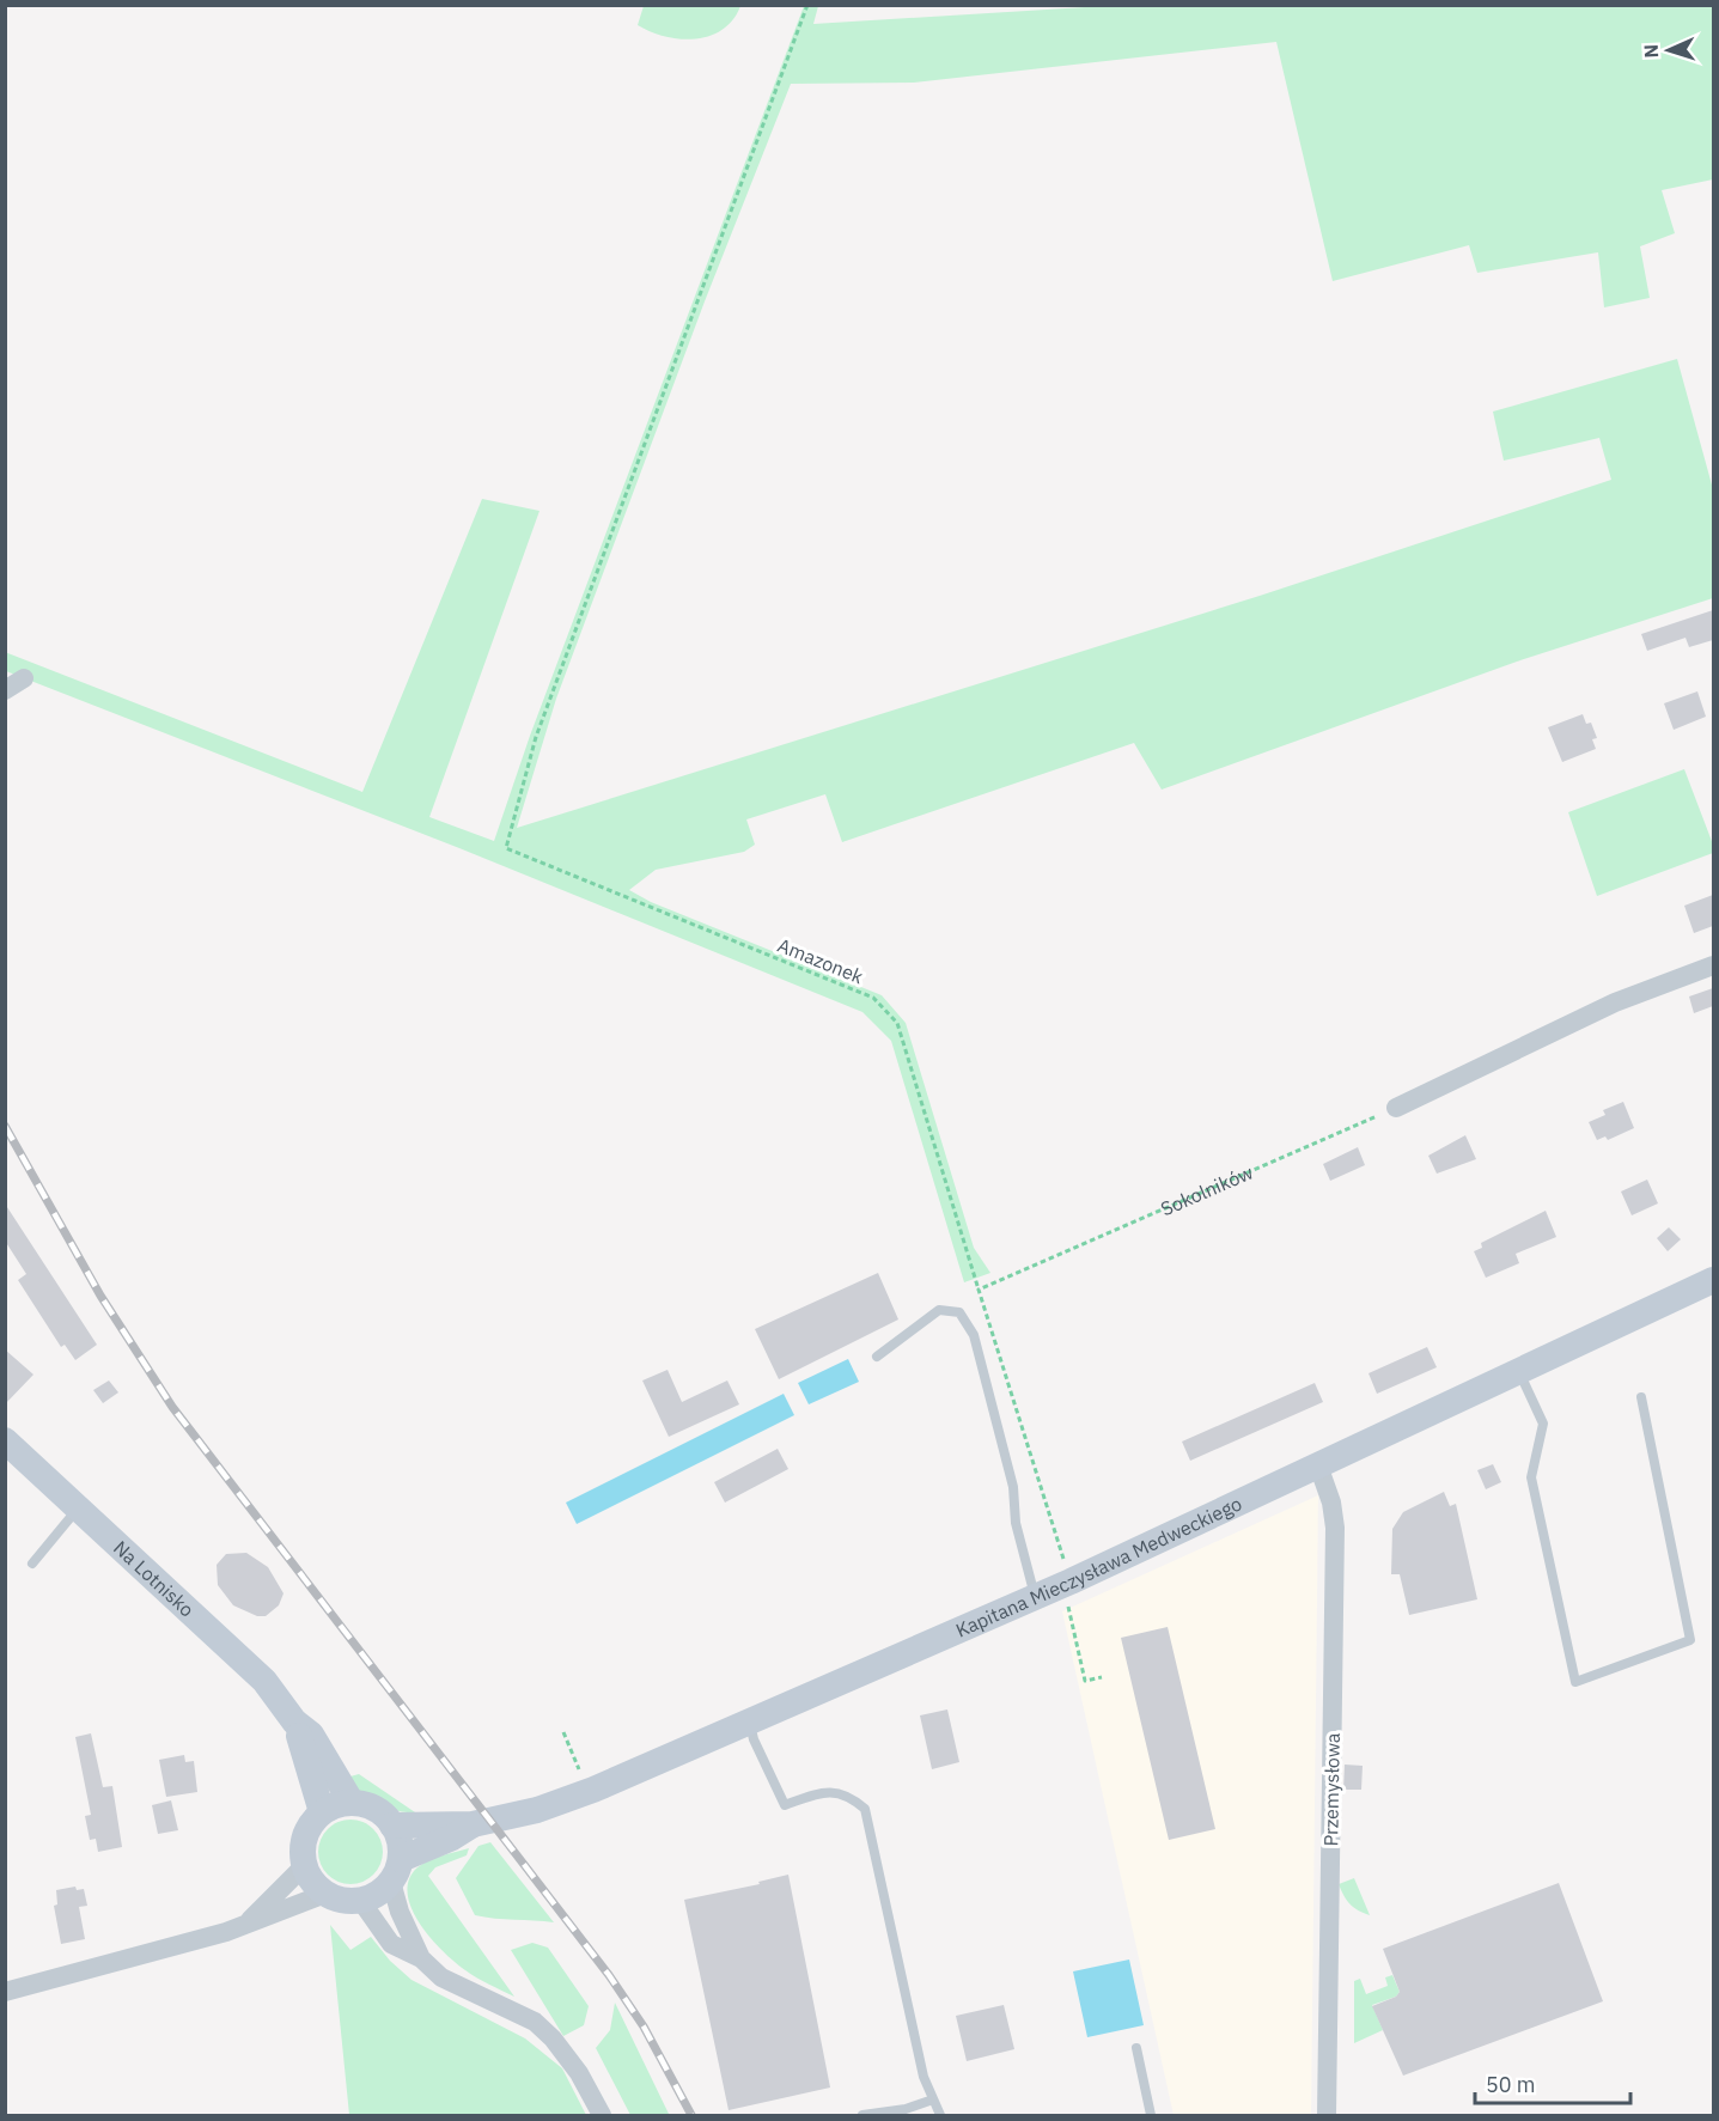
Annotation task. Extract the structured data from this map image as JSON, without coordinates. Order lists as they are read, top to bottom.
{
  "streets": {
    "main road": ["Kapitana Mieczysława Medweckiego", "Na Lotnisko"],
    "street": ["Przemysłowa"],
    "path": ["Amazonek", "Sokolników"]
  },
  "crossings": [
    ["Amazonek", "Sokolników"],
    ["Kapitana Mieczysława Medweckiego", "Na Lotnisko"],
    ["Kapitana Mieczysława Medweckiego", "Przemysłowa"]
  ],
  "scale_bar": "50 m",
  "north": "left"
}
